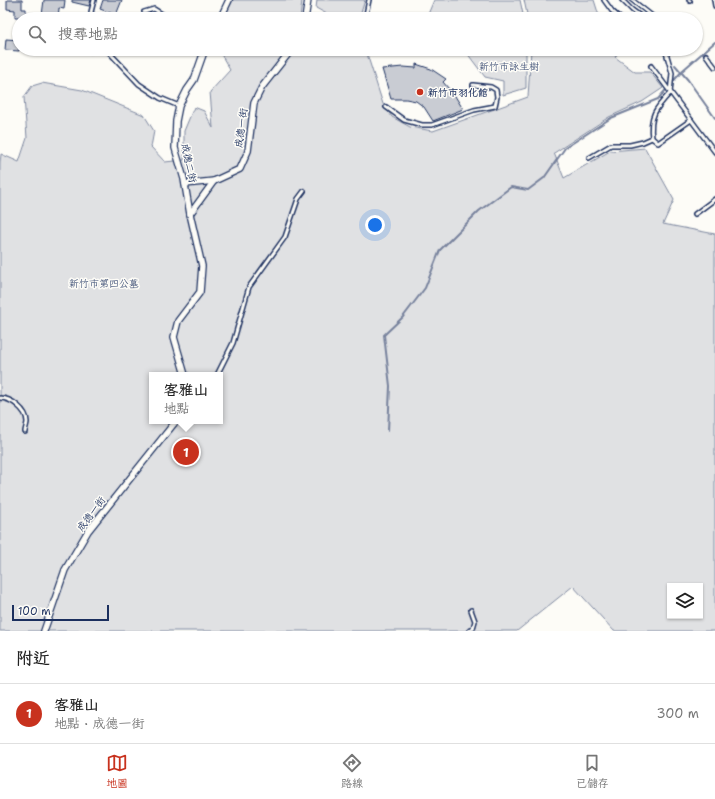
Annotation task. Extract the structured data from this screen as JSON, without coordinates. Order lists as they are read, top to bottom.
{
  "streets": {
    "street": ["成德一街", "成德二街"]
  },
  "crossings": [
    ["成德一街", "成德二街"]
  ],
  "parks": ["新竹市詠生樹", "新竹市第四公墓"],
  "places": ["新竹市羽化館"],
  "scale_bar": "100 m",
  "page": {
    "search": "搜尋地點",
    "popup": ["客雅山", "地點"],
    "pins": "1",
    "scale": "100 m",
    "heading": "附近",
    "list": [
      {
        "mark": "1",
        "name": "客雅山",
        "note": "地點 · 成德一街",
        "value": "300 m"
      }
    ],
    "nav": ["地圖", "路線", "已儲存"]
  }
}
